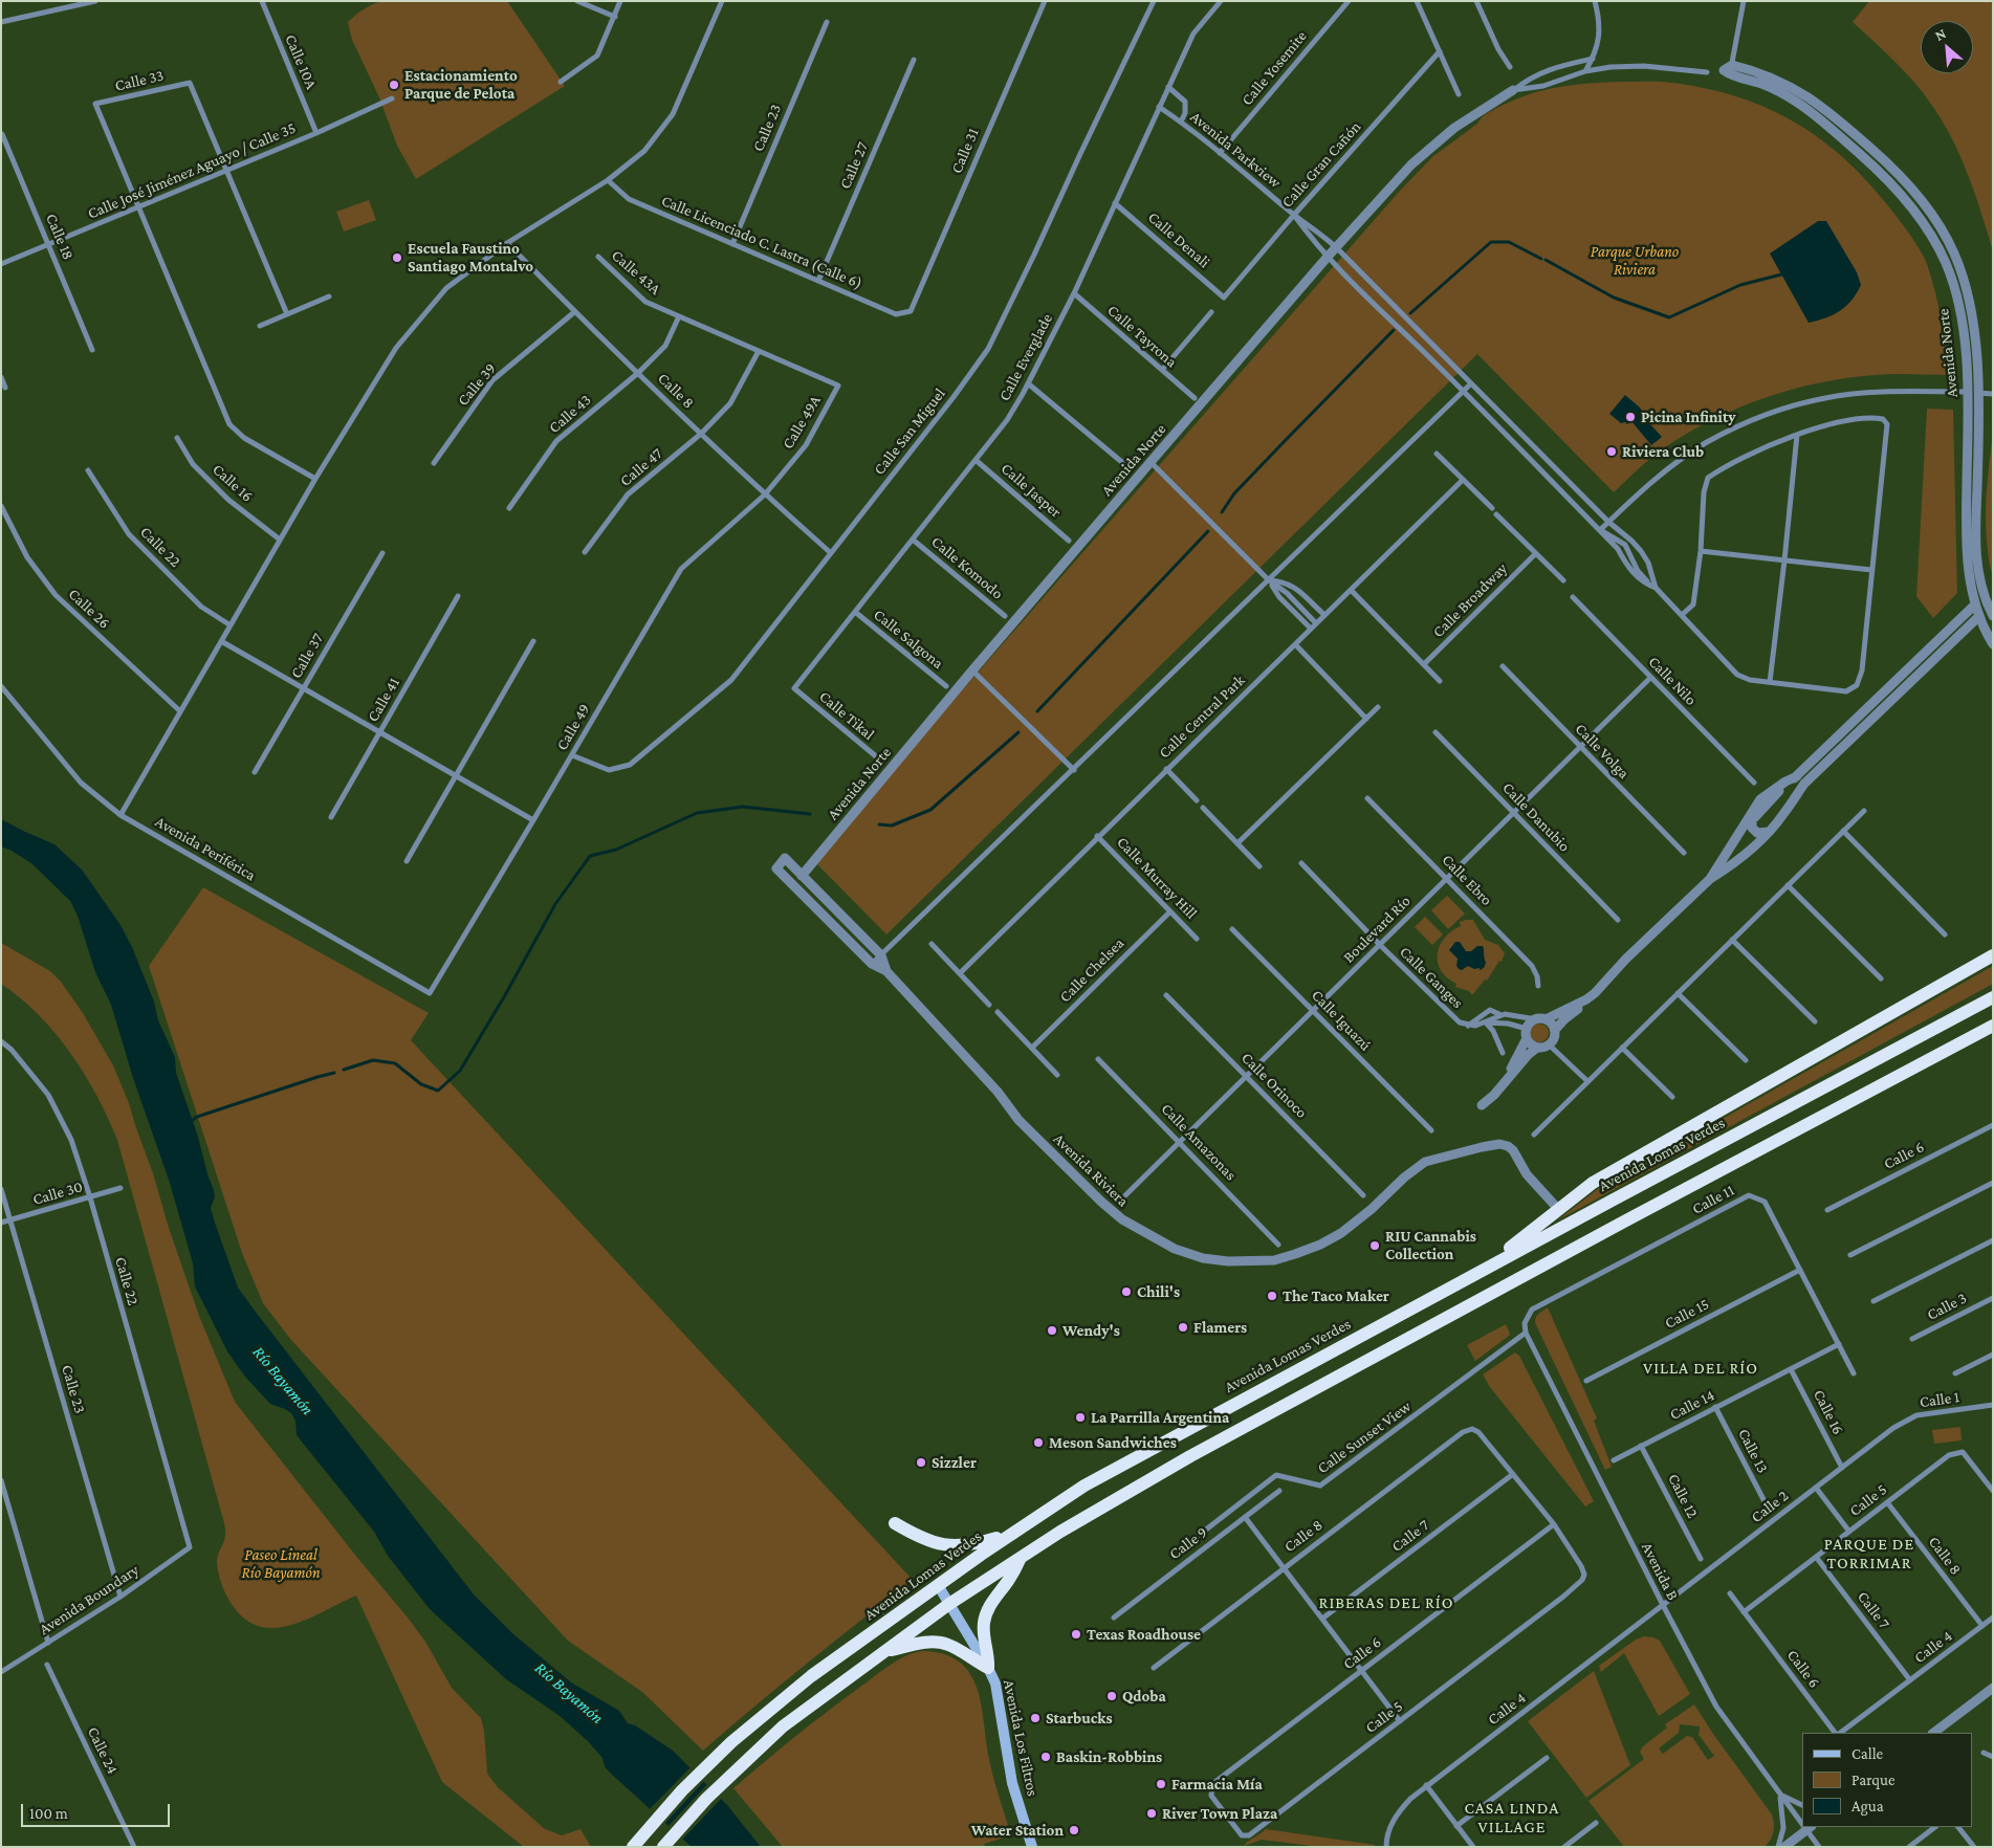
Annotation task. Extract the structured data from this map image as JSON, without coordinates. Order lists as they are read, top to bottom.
{
  "streets": {
    "highway": ["Avenida Lomas Verdes"],
    "main road": ["Avenida Los Filtros"],
    "street": [
      "Calle 10A",
      "Calle Yosemite",
      "Calle 33",
      "Calle 23",
      "Avenida Parkview",
      "Calle 31",
      "Calle Gran Cañón",
      "Calle 27",
      "Calle José Jiménez Aguayo / Calle 35",
      "Calle 18",
      "Calle Denali",
      "Calle Licenciado C. Lastra (Calle 6)",
      "Calle 43A",
      "Calle Tayrona",
      "Avenida Norte",
      "Calle Everglade",
      "Calle 39",
      "Calle 8",
      "Calle 43",
      "Calle 49A",
      "Calle San Miguel",
      "Calle 47",
      "Calle 16",
      "Calle Jasper",
      "Calle 22",
      "Calle Komodo",
      "Calle Broadway",
      "Calle 26",
      "Calle Salgona",
      "Calle 37",
      "Calle Nilo",
      "Calle 41",
      "Calle Tikal",
      "Calle Central Park",
      "Calle 49",
      "Calle Volga",
      "Calle Danubio",
      "Avenida Periférica",
      "Calle Murray Hill",
      "Calle Ebro",
      "Boulevard Río",
      "Calle Chelsea",
      "Calle Ganges",
      "Calle Iguazú",
      "Calle Orinoco",
      "Calle Amazonas",
      "Calle 6",
      "Avenida Riviera",
      "Calle 30",
      "Calle 11",
      "Calle 3",
      "Calle 15",
      "Calle 1",
      "Calle 14",
      "Calle Sunset View",
      "Calle 13",
      "Calle 12",
      "Calle 5",
      "Calle 2",
      "Calle 7",
      "Calle 9",
      "Avenida B",
      "Avenida Boundary",
      "Calle 4",
      "Calle 24"
    ]
  },
  "crossings": [
    ["Calle 10A", "Calle José Jiménez Aguayo / Calle 35"],
    ["Calle Yosemite", "Avenida Parkview"],
    ["Calle 33", "Calle José Jiménez Aguayo / Calle 35"],
    ["Calle 23", "Calle Licenciado C. Lastra (Calle 6)"],
    ["Calle 23", "Calle 30"],
    ["Calle 23", "Avenida Boundary"],
    ["Avenida Parkview", "Calle Gran Cañón"],
    ["Avenida Parkview", "Avenida Norte"],
    ["Avenida Parkview", "Calle Everglade"],
    ["Calle 31", "Calle Licenciado C. Lastra (Calle 6)"],
    ["Calle Gran Cañón", "Calle Denali"],
    ["Calle 27", "Calle Licenciado C. Lastra (Calle 6)"],
    ["Calle José Jiménez Aguayo / Calle 35", "Calle 18"],
    ["Calle Denali", "Calle Everglade"],
    ["Calle Tayrona", "Calle Everglade"],
    ["Avenida Norte", "Avenida Riviera"],
    ["Calle Everglade", "Calle Jasper"],
    ["Calle Everglade", "Calle Komodo"],
    ["Calle Everglade", "Calle Salgona"],
    ["Calle Everglade", "Calle Tikal"],
    ["Calle 39", "Calle 8"],
    ["Calle 8", "Calle 43"],
    ["Calle 8", "Calle 49A"],
    ["Calle 8", "Calle San Miguel"],
    ["Calle 8", "Calle 47"],
    ["Calle 8", "Calle 49"],
    ["Calle 8", "Calle 5"],
    ["Calle 8", "Calle 7"],
    ["Calle 8", "Calle 4"],
    ["Calle 49A", "Calle 49"],
    ["Calle San Miguel", "Calle 49"],
    ["Calle 16", "Calle 14"],
    ["Calle 16", "Calle 2"],
    ["Calle 22", "Calle 30"],
    ["Calle 22", "Avenida Boundary"],
    ["Calle Nilo", "Boulevard Río"],
    ["Calle Central Park", "Calle Murray Hill"],
    ["Calle 49", "Avenida Periférica"],
    ["Calle Volga", "Boulevard Río"],
    ["Calle Danubio", "Boulevard Río"],
    ["Calle Murray Hill", "Calle Chelsea"],
    ["Calle Ebro", "Boulevard Río"],
    ["Boulevard Río", "Calle Ganges"],
    ["Boulevard Río", "Calle Iguazú"],
    ["Boulevard Río", "Calle Orinoco"],
    ["Boulevard Río", "Calle Amazonas"],
    ["Avenida Lomas Verdes", "Avenida Los Filtros"],
    ["Calle 6", "Calle 5"],
    ["Calle 11", "Calle 15"],
    ["Calle 11", "Calle 14"],
    ["Calle 11", "Calle Sunset View"],
    ["Calle 11", "Avenida B"],
    ["Calle 1", "Calle 2"],
    ["Calle 14", "Calle 13"],
    ["Calle 14", "Calle 12"],
    ["Calle Sunset View", "Avenida B"],
    ["Calle 5", "Calle 7"],
    ["Calle 2", "Avenida B"],
    ["Calle 2", "Calle 4"],
    ["Calle 7", "Calle 4"],
    ["Avenida B", "Calle 4"]
  ],
  "districts": [
    "VILLA DEL RÍO",
    "PARQUE DE TORRIMAR",
    "RIBERAS DEL RÍO",
    "CASA LINDA VILLAGE"
  ],
  "water": ["Río Bayamón"],
  "parks": ["Parque Urbano Riviera", "Paseo Lineal Río Bayamón"],
  "places": [
    "Estacionamiento Parque de Pelota",
    "Escuela Faustino Santiago Montalvo",
    "Picina Infinity",
    "Riviera Club",
    "RIU Cannabis Collection",
    "Chili's",
    "The Taco Maker",
    "Flamers",
    "Wendy's",
    "La Parrilla Argentina",
    "Meson Sandwiches",
    "Sizzler",
    "Texas Roadhouse",
    "Qdoba",
    "Starbucks",
    "Baskin-Robbins",
    "Farmacia Mía",
    "River Town Plaza",
    "Water Station"
  ],
  "legend": ["Calle", "Parque", "Agua"],
  "scale_bar": "100 m",
  "north": "top left"
}
